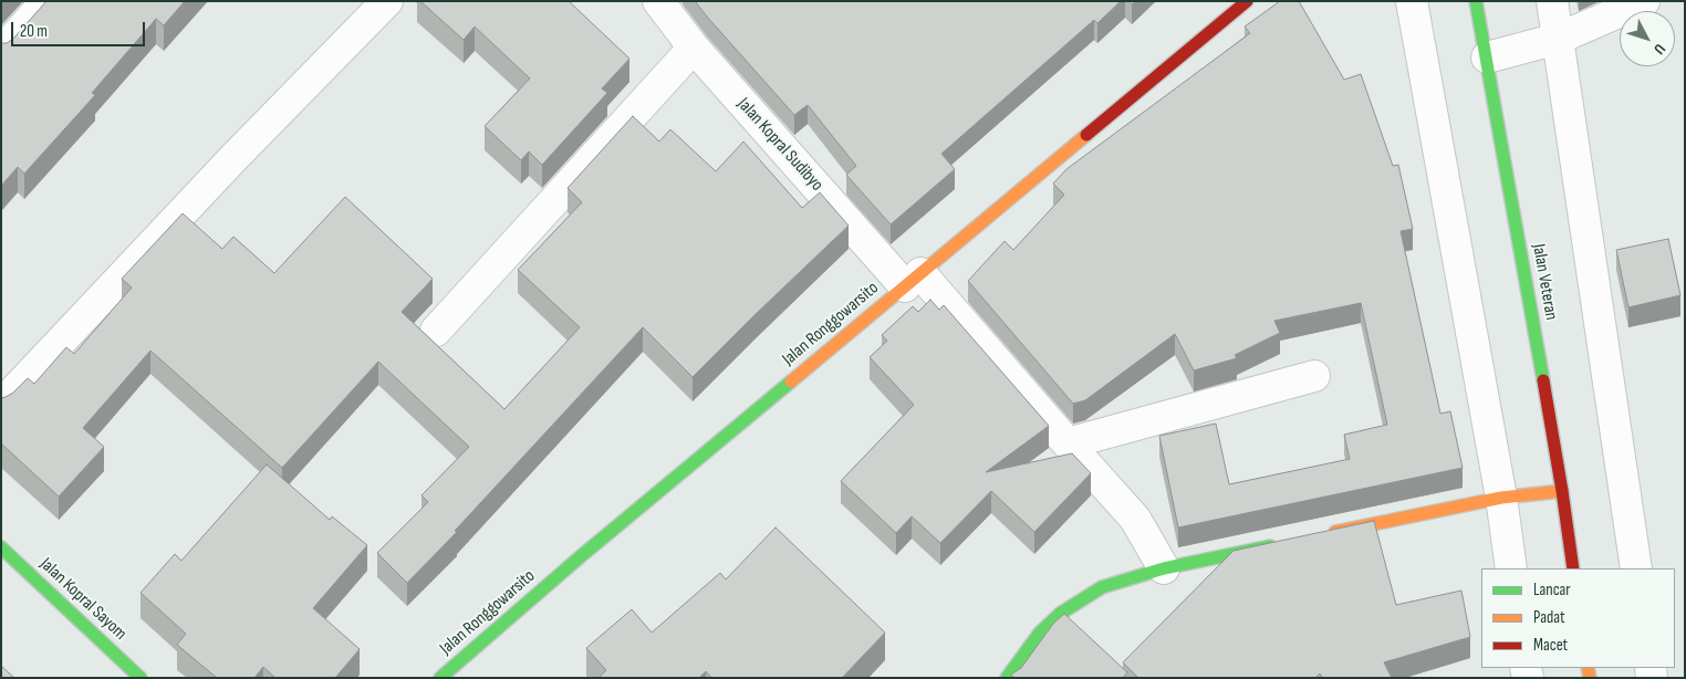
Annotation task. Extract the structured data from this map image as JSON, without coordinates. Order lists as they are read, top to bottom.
{
  "streets": {
    "street": [
      "Jalan Kopral Sudibyo",
      "Jalan Veteran",
      "Jalan Ronggowarsito",
      "Jalan Kopral Sayom"
    ]
  },
  "crossings": [
    ["Jalan Kopral Sudibyo", "Jalan Ronggowarsito"]
  ],
  "legend": ["Lancar", "Padat", "Macet"],
  "scale_bar": "20 m",
  "north": "bottom right"
}
